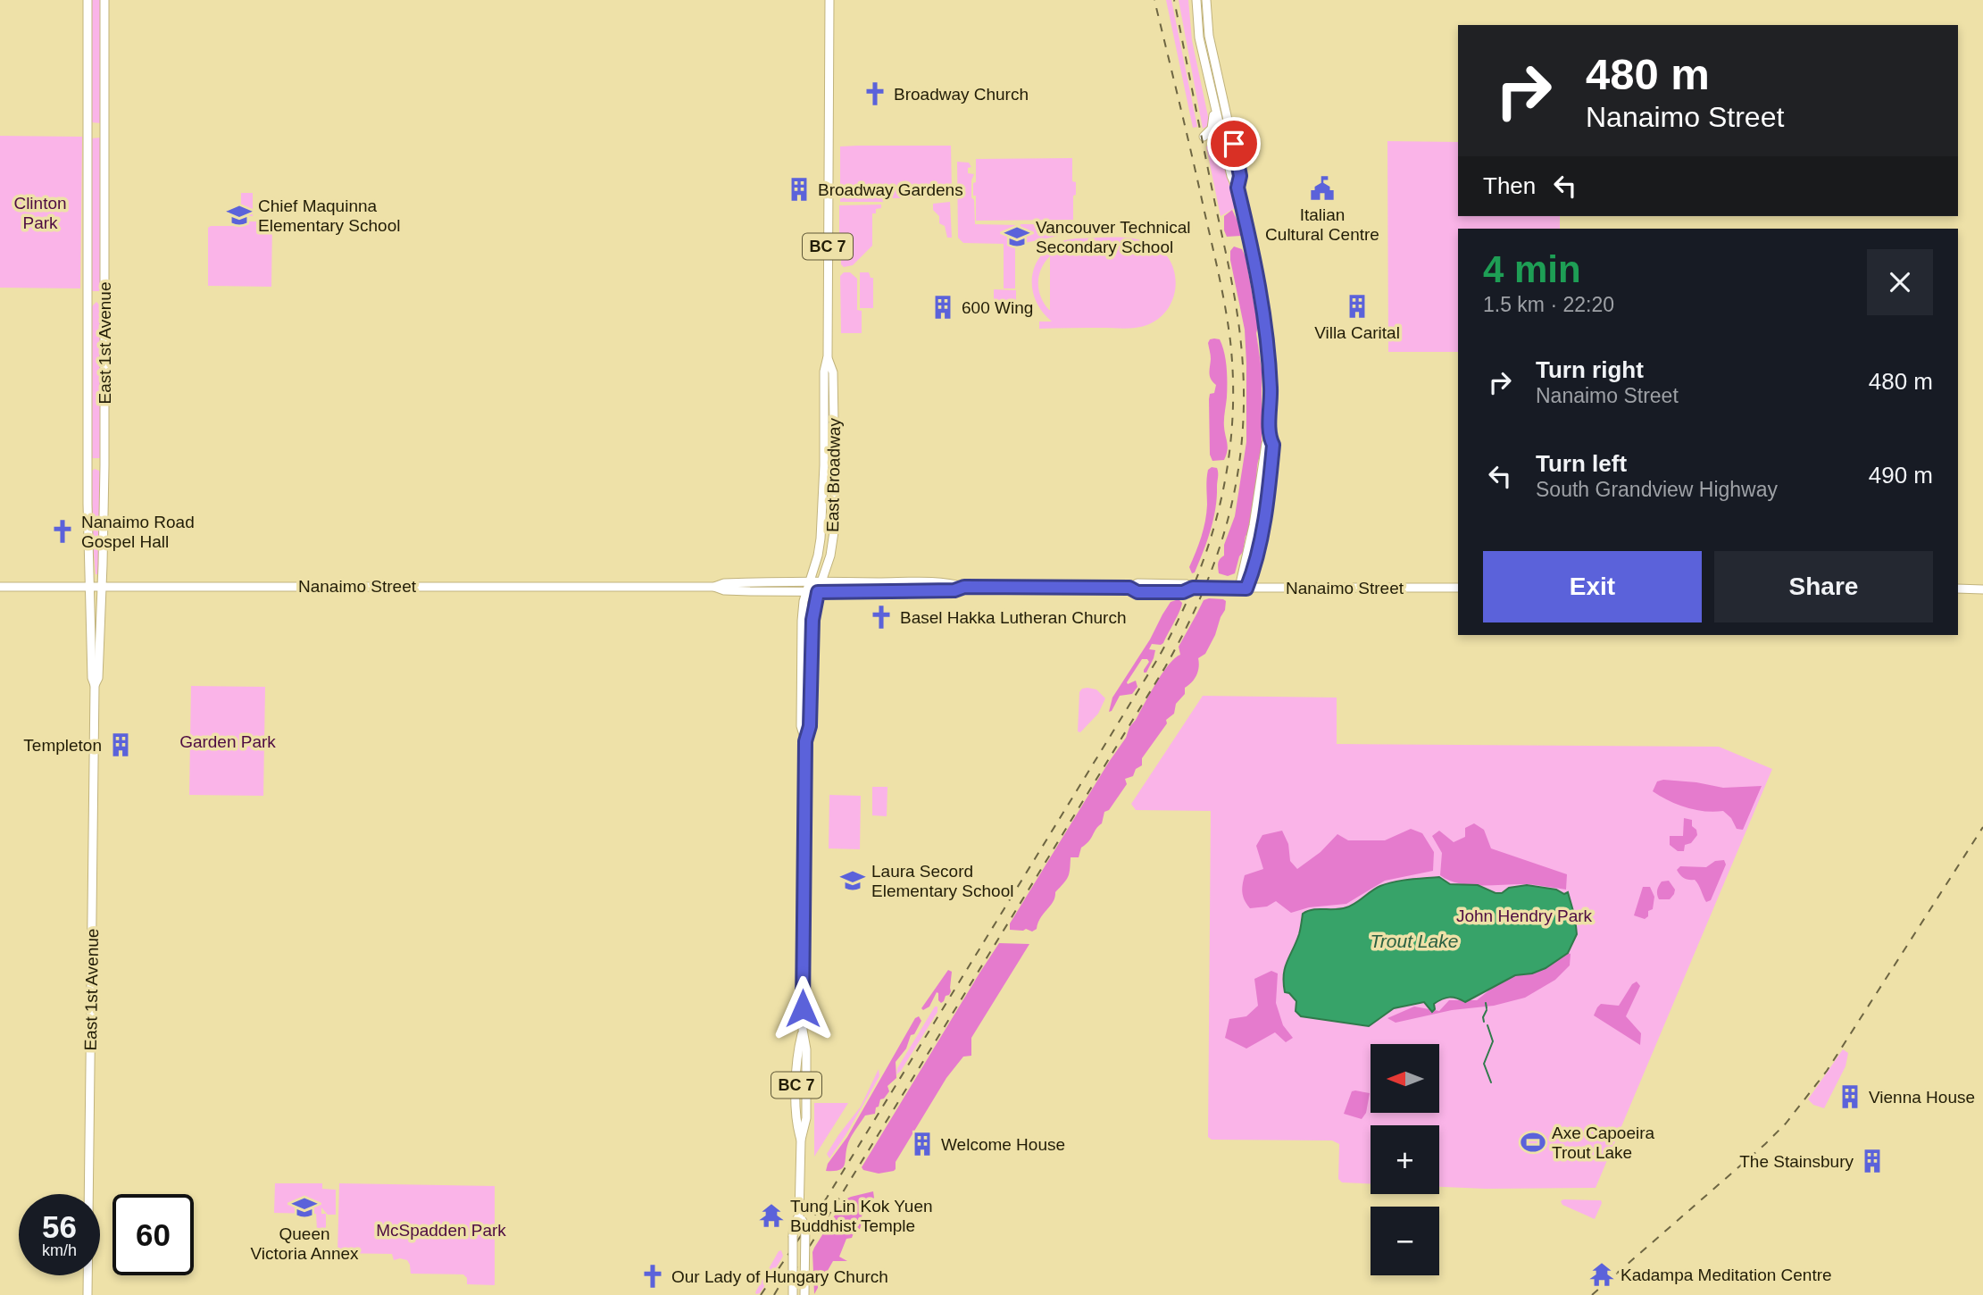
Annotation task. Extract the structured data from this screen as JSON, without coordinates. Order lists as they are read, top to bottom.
{
  "streets": {
    "main road": [
      "BC 7",
      "East 1st Avenue",
      "East Broadway",
      "Nanaimo Street"
    ]
  },
  "crossings": [
    ["East 1st Avenue", "Nanaimo Street"],
    ["East Broadway", "Nanaimo Street"]
  ],
  "water": ["Trout Lake"],
  "parks": [
    "Clinton Park",
    "Garden Park",
    "John Hendry Park",
    "McSpadden Park"
  ],
  "places": {
    "church": [
      "Broadway Church",
      "Nanaimo Road Gospel Hall",
      "Basel Hakka Lutheran Church",
      "Our Lady of Hungary Church"
    ],
    "public building": ["Italian Cultural Centre"],
    "building": [
      "Broadway Gardens",
      "Villa Carital",
      "600 Wing",
      "Templeton",
      "Vienna House",
      "Welcome House",
      "The Stainsbury"
    ],
    "school or university": [
      "Chief Maquinna Elementary School",
      "Vancouver Technical Secondary School",
      "Laura Secord Elementary School",
      "Queen Victoria Annex"
    ],
    "sports": ["Axe Capoeira Trout Lake"],
    "temple": ["Tung Lin Kok Yuen Buddhist Temple", "Kadampa Meditation Centre"]
  },
  "north": "left",
  "page": {
    "turn": ["480 m", "Nanaimo Street"],
    "then": "Then",
    "heading": ["4 min", "1.5 km · 22:20"],
    "list": [
      {
        "name": "Turn right",
        "note": "Nanaimo Street",
        "value": "480 m"
      },
      {
        "name": "Turn left",
        "note": "South Grandview Highway",
        "value": "490 m"
      }
    ],
    "buttons": ["Exit", "Share"],
    "map_buttons": ["+", "−"],
    "speed": "56 km/h",
    "limit": "60"
  }
}
